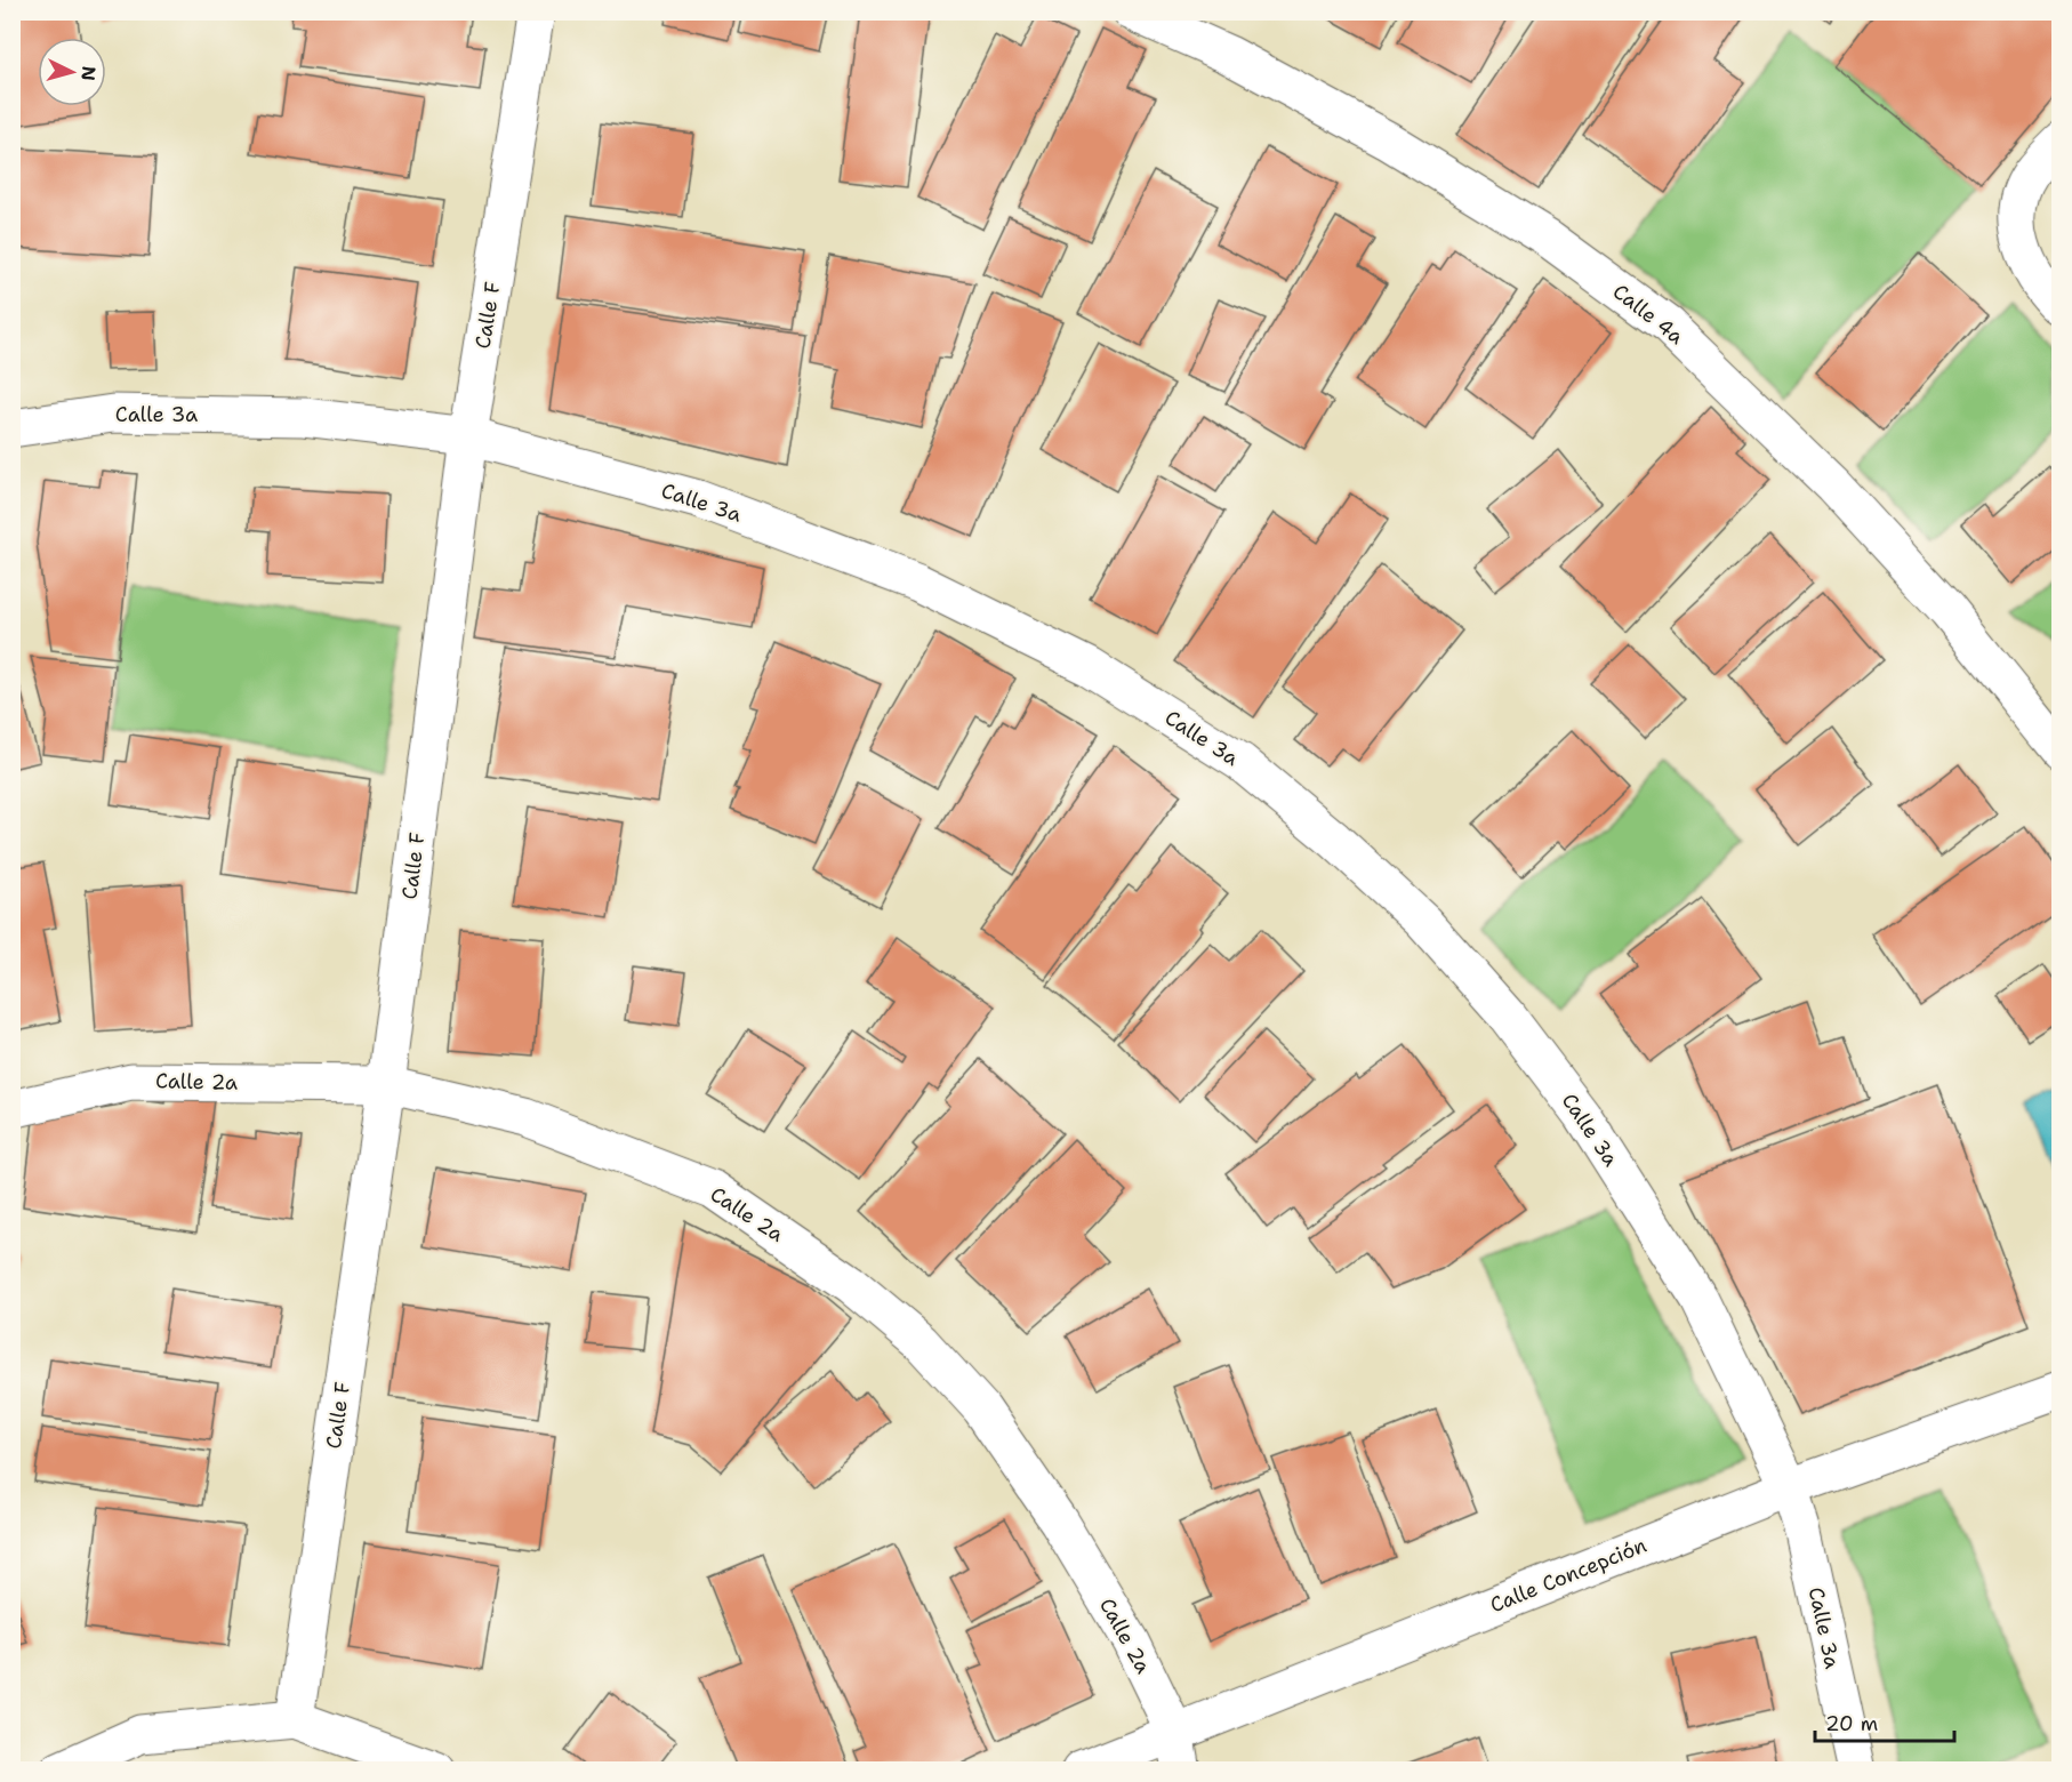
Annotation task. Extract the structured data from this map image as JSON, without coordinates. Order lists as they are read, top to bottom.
{
  "streets": {
    "street": [
      "Calle 4a",
      "Calle F",
      "Calle 3a",
      "Calle 2a",
      "Calle Concepción"
    ]
  },
  "crossings": [
    ["Calle F", "Calle 3a"],
    ["Calle F", "Calle 2a"],
    ["Calle 3a", "Calle Concepción"],
    ["Calle 2a", "Calle Concepción"]
  ],
  "scale_bar": "20 m",
  "north": "right"
}
